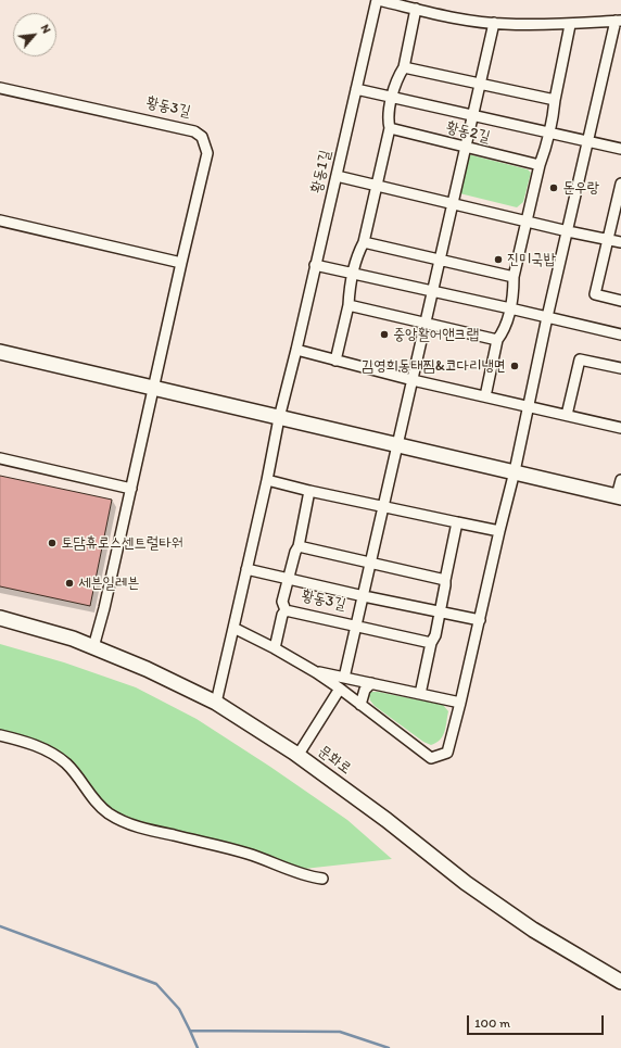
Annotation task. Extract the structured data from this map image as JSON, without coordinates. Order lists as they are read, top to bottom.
{
  "streets": {
    "street": [
      "황동3길",
      "황동2길",
      "황동1길",
      "문화로"
    ]
  },
  "crossings": [
    ["황동3길", "문화로"]
  ],
  "places": [
    "돈우랑",
    "진미국밥",
    "중앙활어앤크랩",
    "김영희동태찜&코다리냉면",
    "토담휴로스센트럴타워",
    "세븐일레븐"
  ],
  "scale_bar": "100 m",
  "north": "top right"
}
